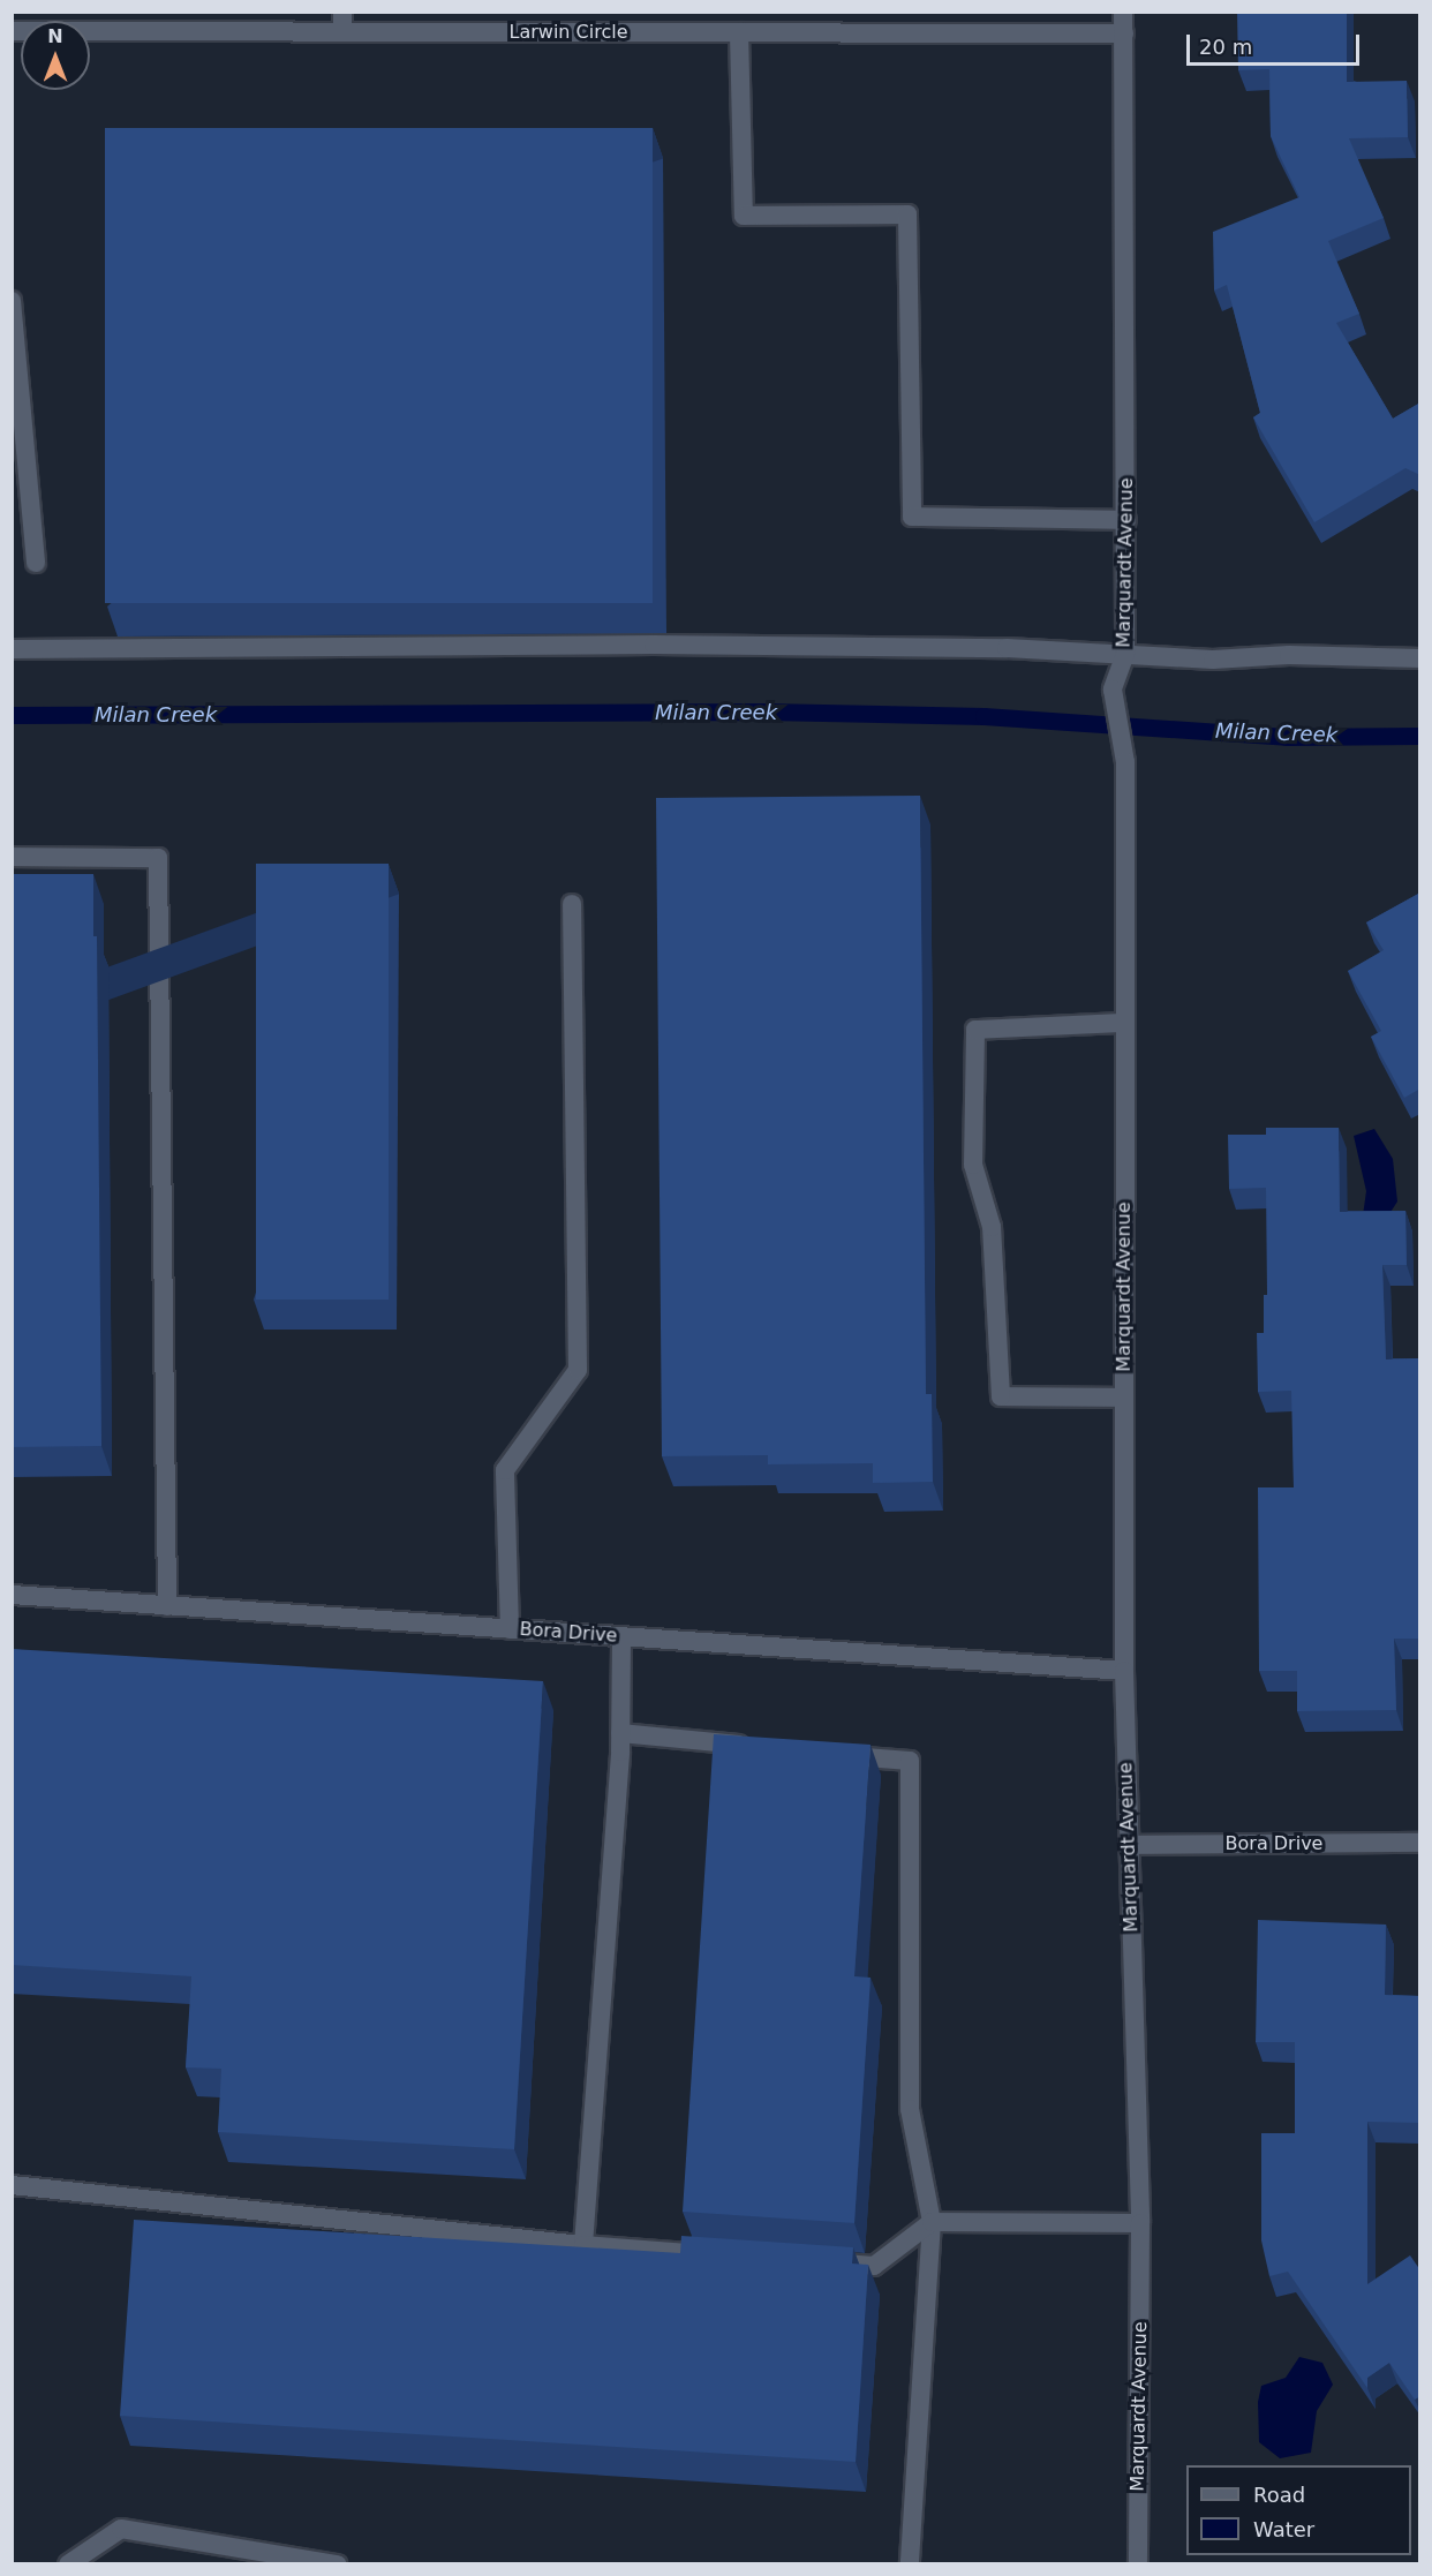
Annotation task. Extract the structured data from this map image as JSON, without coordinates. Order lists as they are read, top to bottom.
{
  "streets": {
    "street": ["Larwin Circle", "Marquardt Avenue", "Bora Drive"]
  },
  "crossings": [
    ["Larwin Circle", "Marquardt Avenue"],
    ["Marquardt Avenue", "Bora Drive"]
  ],
  "water": ["Milan Creek"],
  "legend": ["Road", "Water"],
  "scale_bar": "20 m",
  "north": "top"
}
